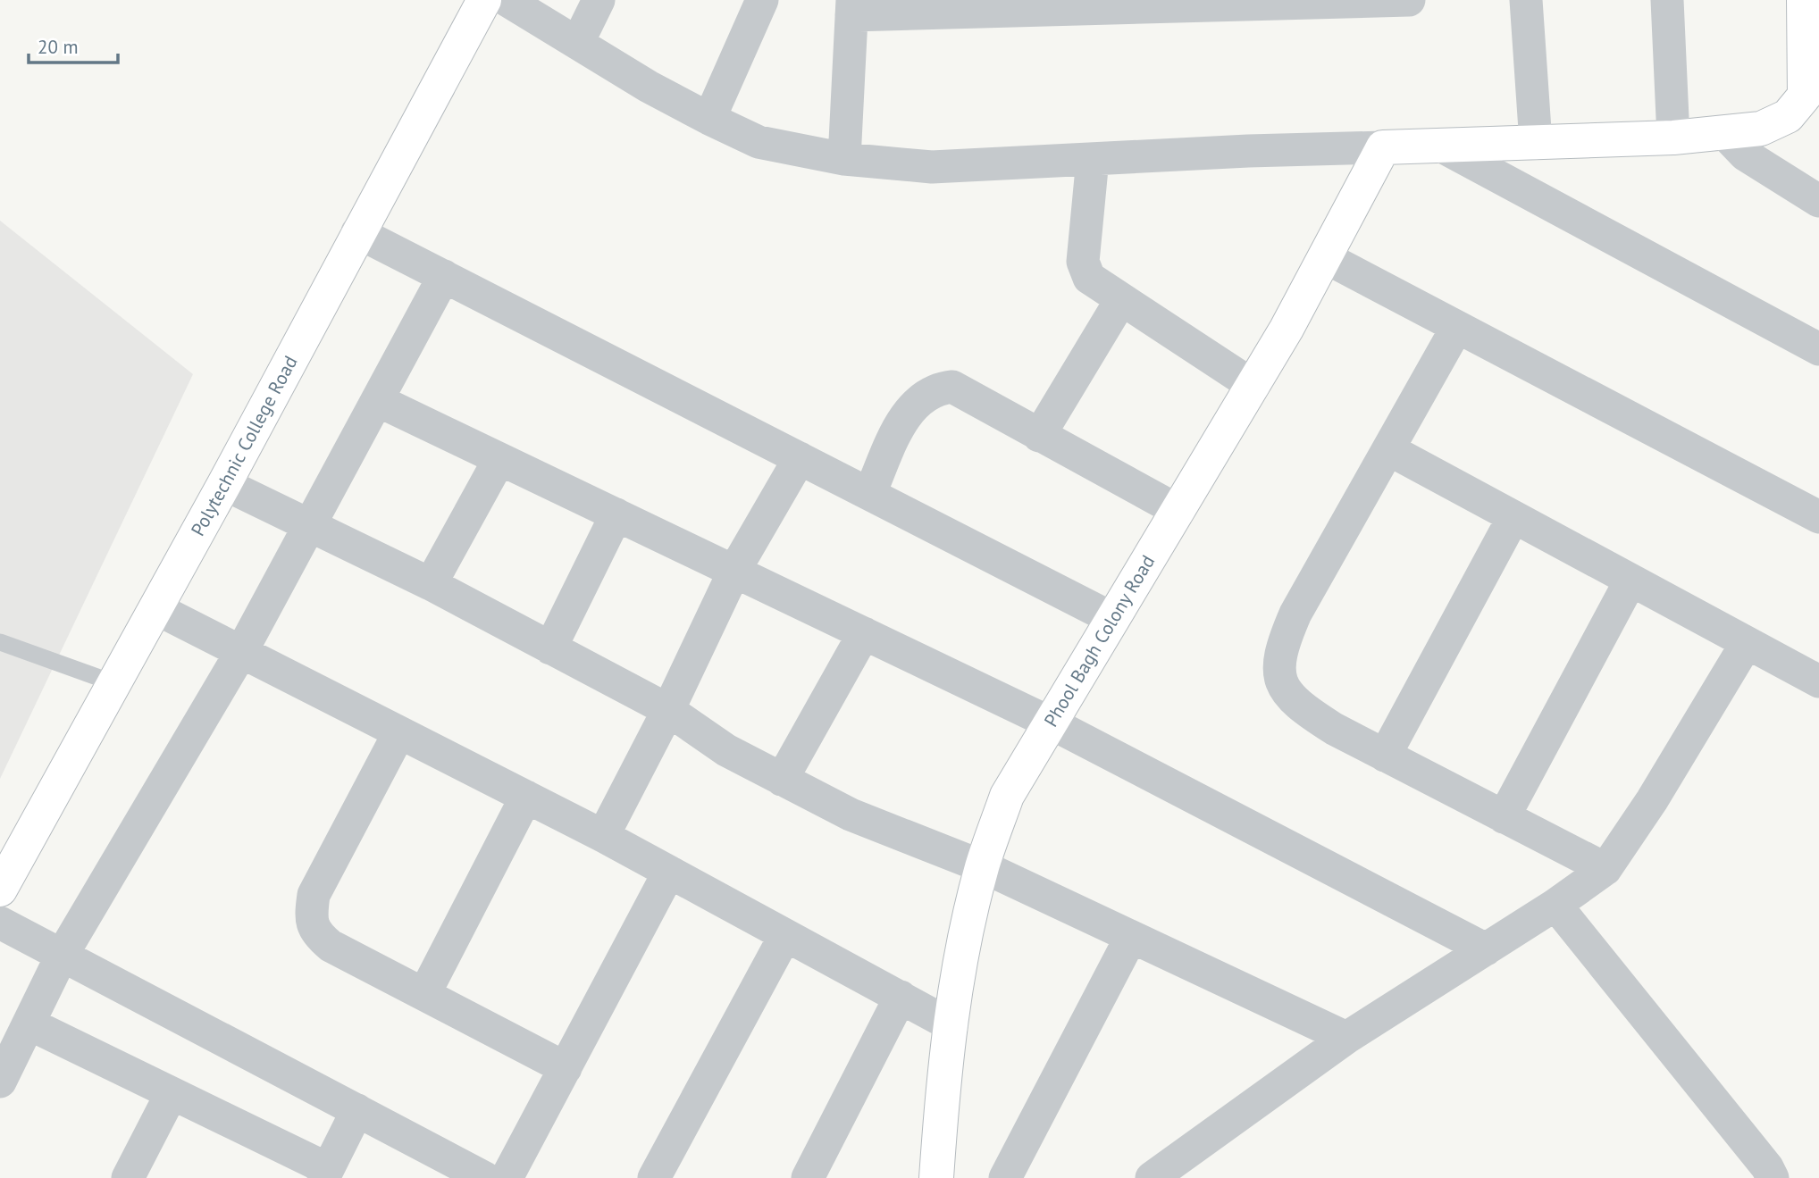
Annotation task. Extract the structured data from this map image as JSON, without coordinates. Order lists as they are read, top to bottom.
{
  "streets": {
    "street": ["Polytechnic College Road", "Phool Bagh Colony Road"]
  },
  "scale_bar": "20 m"
}
